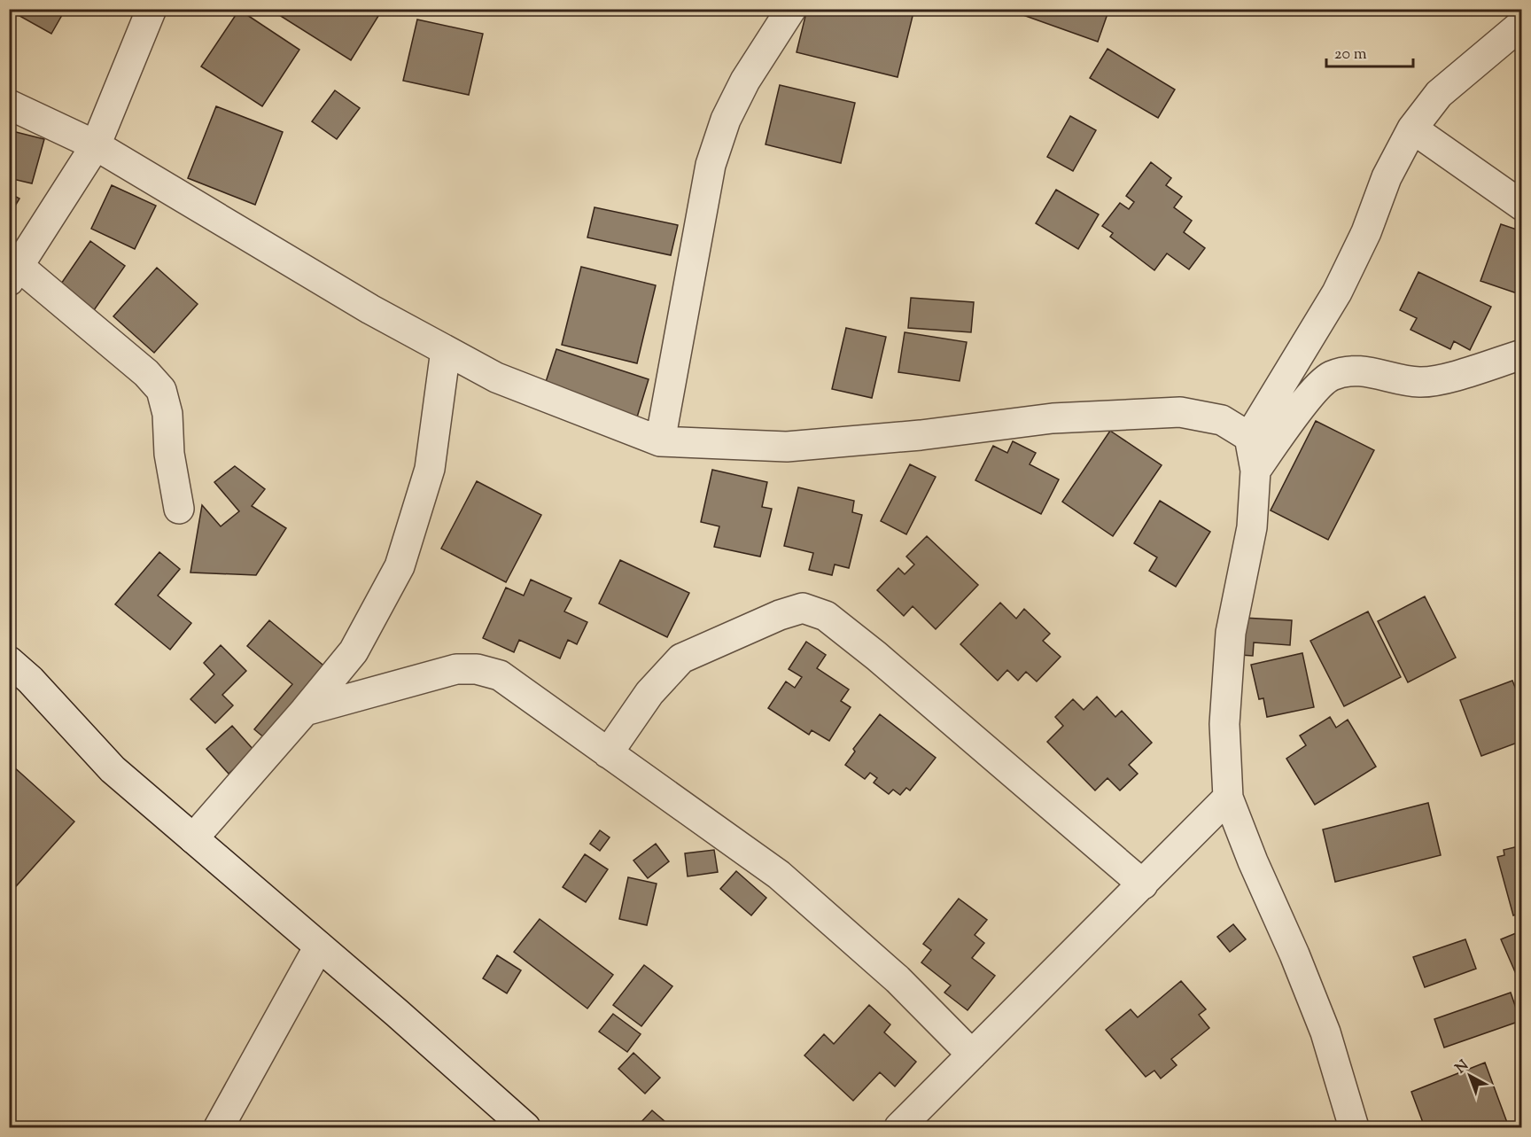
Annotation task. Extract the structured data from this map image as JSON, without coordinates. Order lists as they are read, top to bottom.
{
  "scale_bar": "20 m",
  "north": "top left"
}
